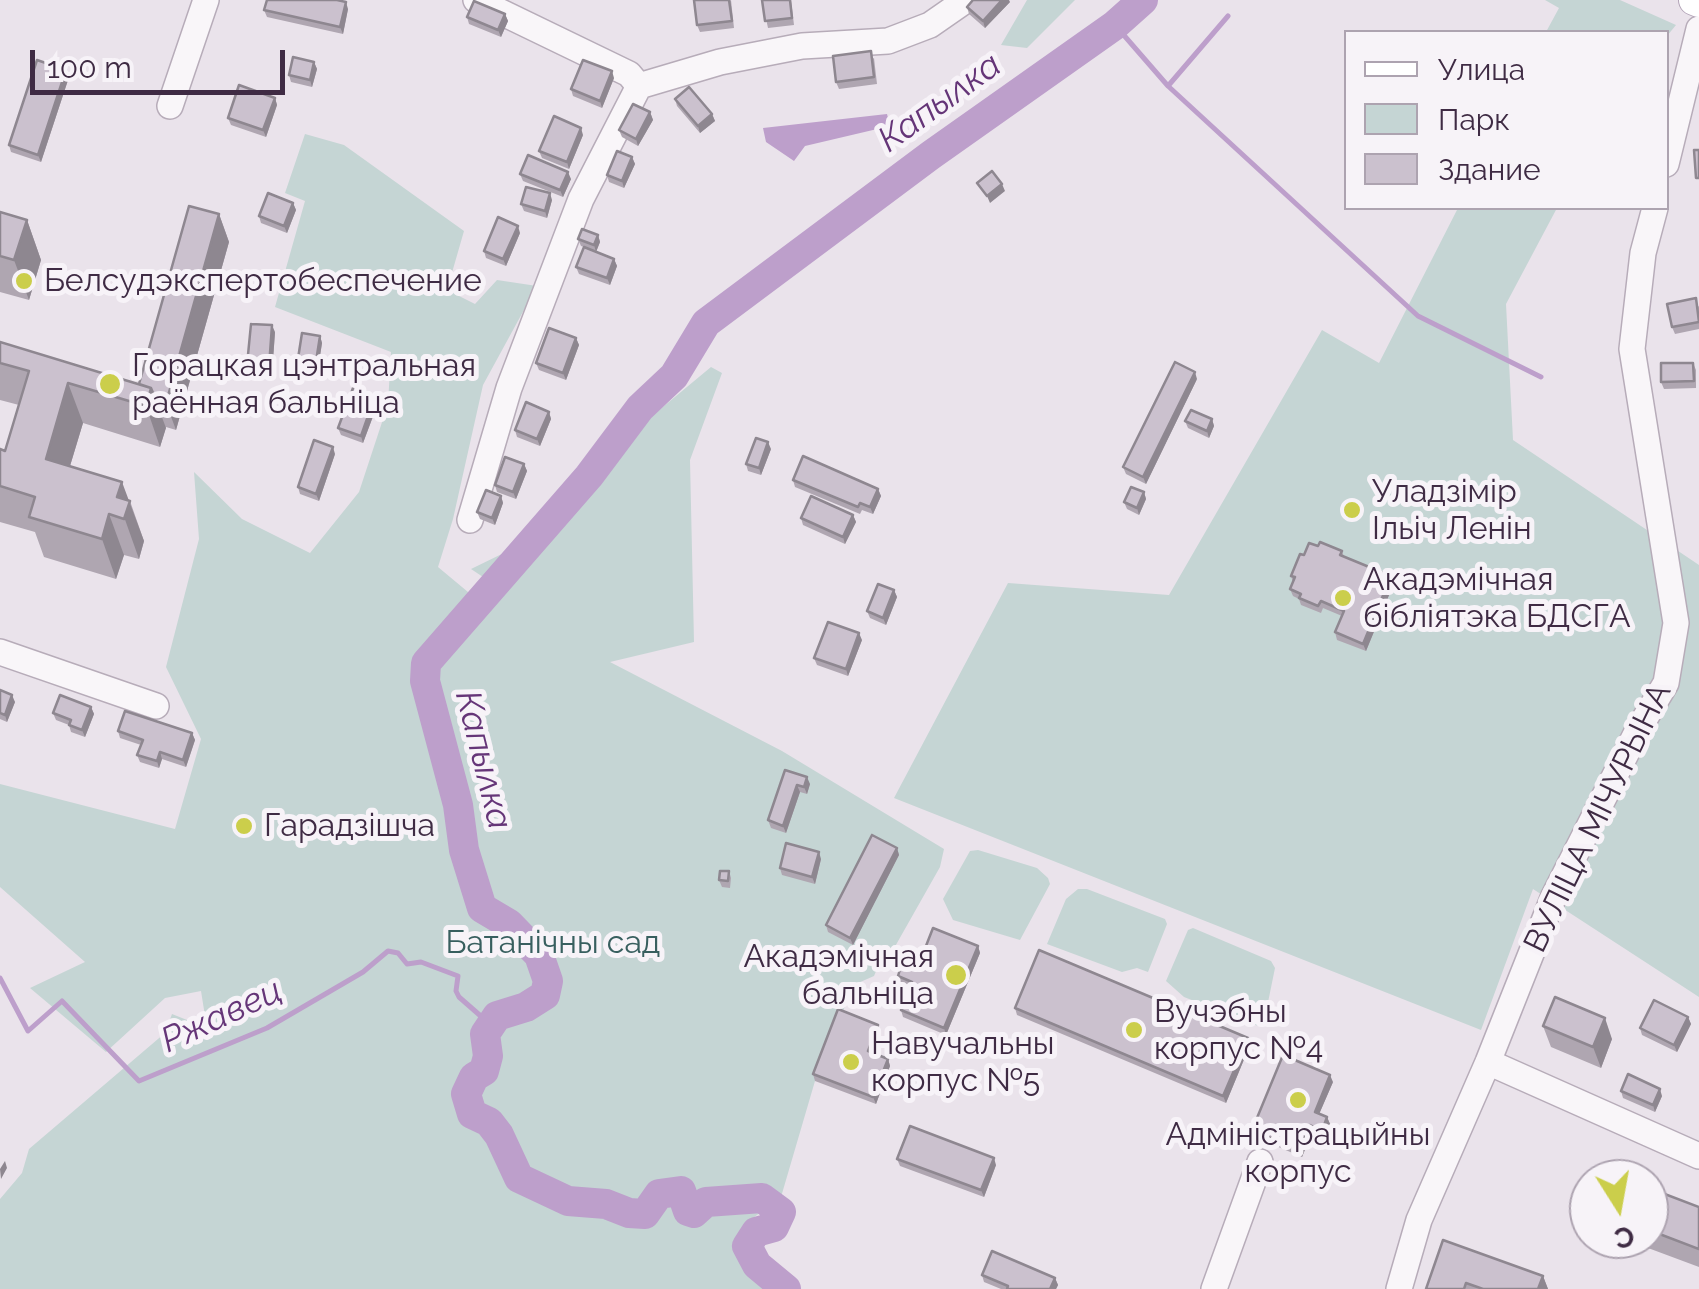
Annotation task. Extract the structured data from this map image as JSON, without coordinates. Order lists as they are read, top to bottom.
{
  "streets": {
    "street": ["ВУЛІЦА МІЧУРЫНА"]
  },
  "water": ["Капылка", "Ржавец"],
  "parks": ["Батанічны сад"],
  "places": [
    "Белсудэкспертобеспечение",
    "Горацкая цэнтральная раённая бальніца",
    "Уладзімір Ільіч Ленін",
    "Акадэмічная бібліятэка БДСГА",
    "Гарадзішча",
    "Акадэмічная бальніца",
    "Вучэбны корпус №4",
    "Навучальны корпус №5",
    "Адміністрацыйны корпус"
  ],
  "legend": ["Улица", "Парк", "Здание"],
  "scale_bar": "100 m",
  "north": "bottom"
}
